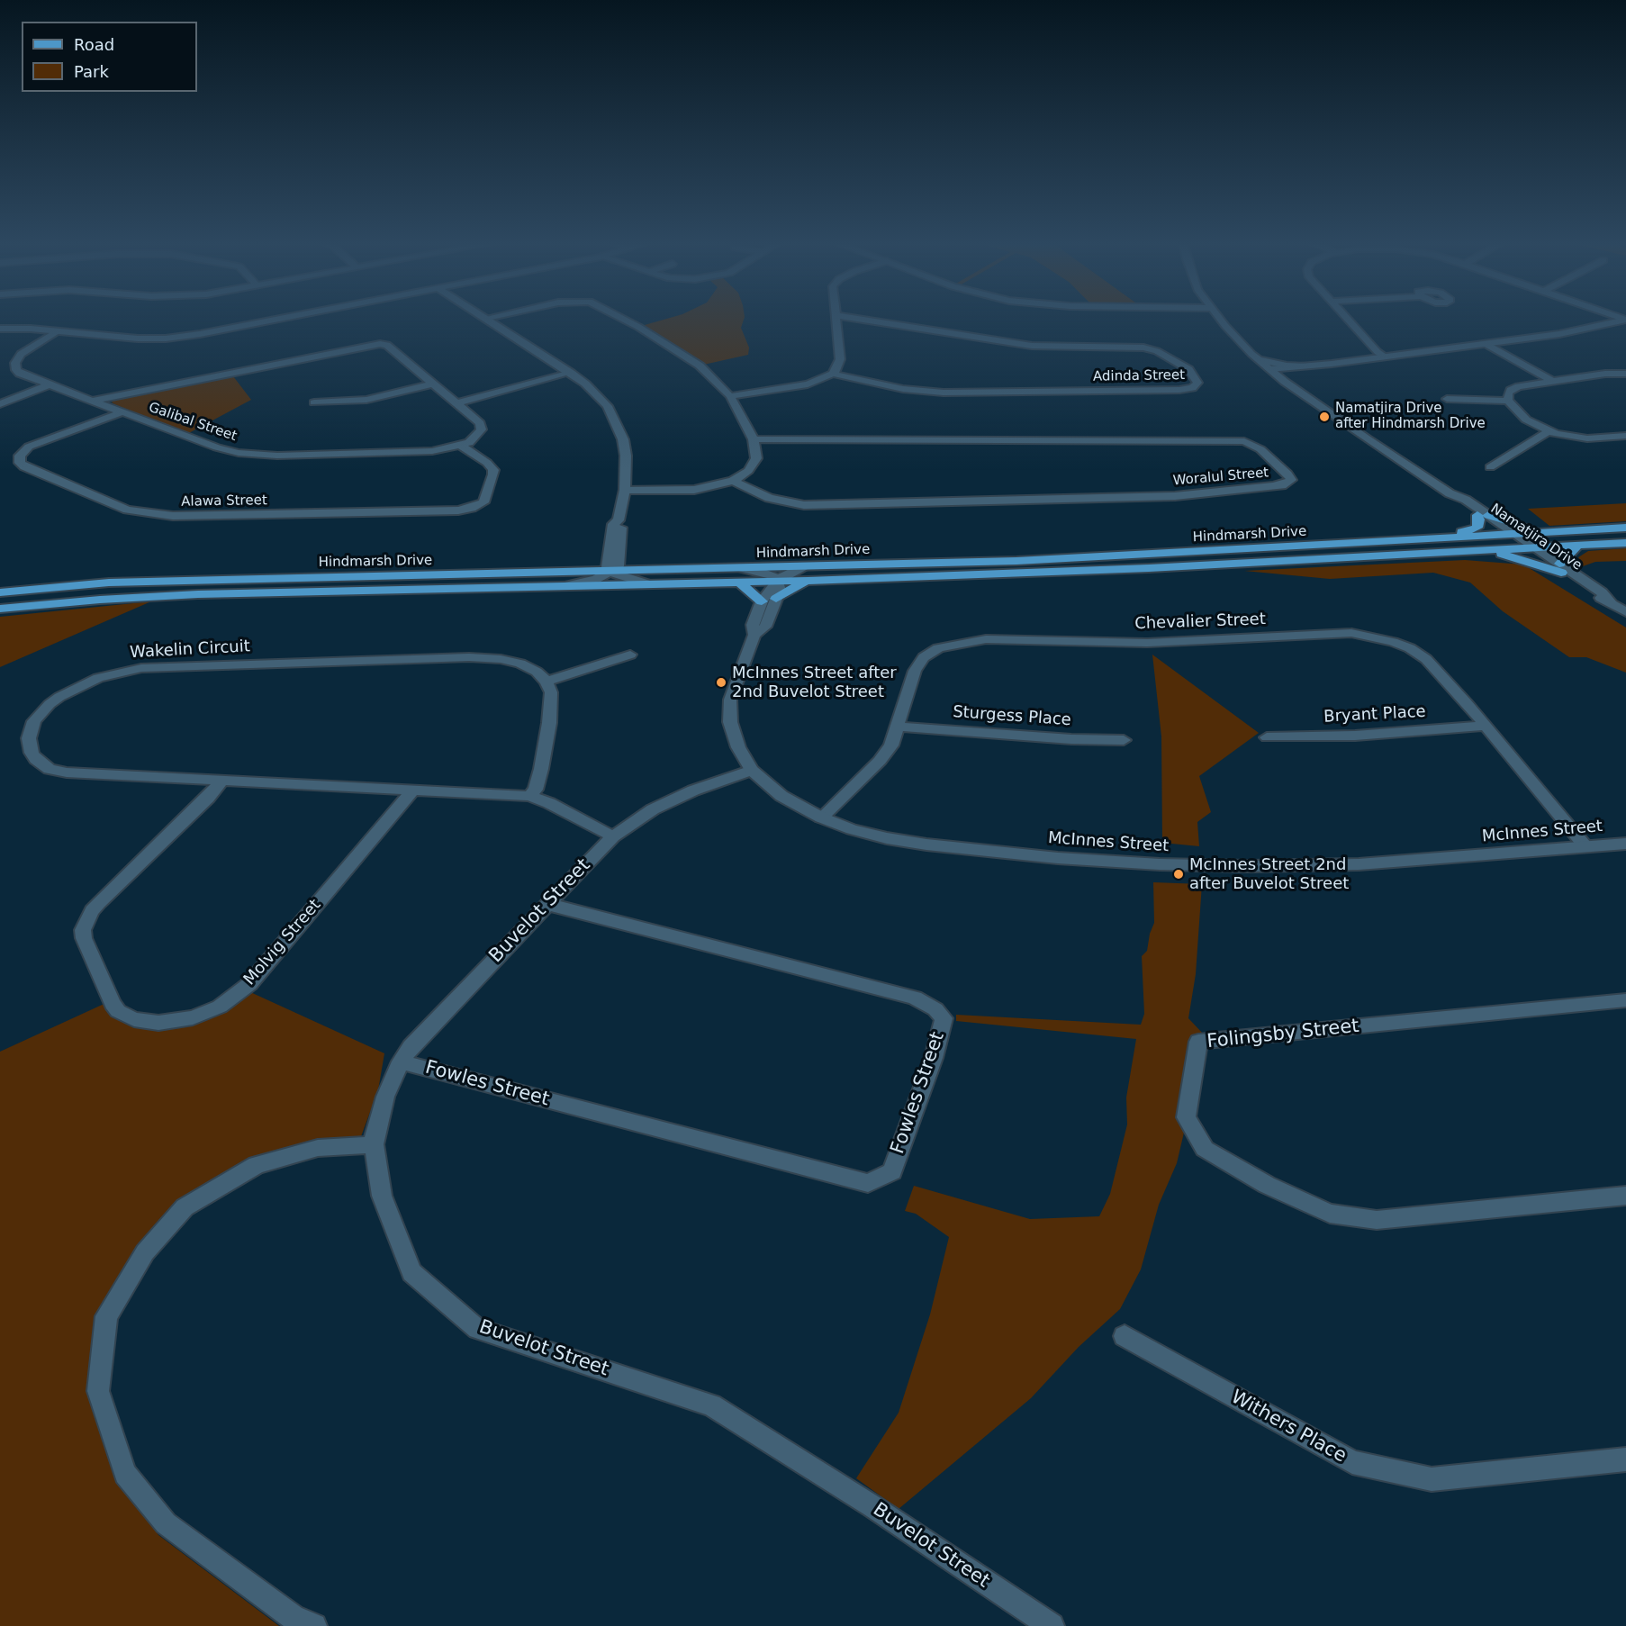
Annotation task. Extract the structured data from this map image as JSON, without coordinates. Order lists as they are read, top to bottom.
{
  "streets": {
    "main road": ["Hindmarsh Drive"],
    "street": [
      "Adinda Street",
      "Galibal Street",
      "Woralul Street",
      "Alawa Street",
      "Namatjira Drive",
      "Chevalier Street",
      "Wakelin Circuit",
      "Bryant Place",
      "Sturgess Place",
      "McInnes Street",
      "Buvelot Street",
      "Molvig Street",
      "Folingsby Street",
      "Fowles Street",
      "Withers Place"
    ]
  },
  "crossings": [
    ["Galibal Street", "Alawa Street"],
    ["Hindmarsh Drive", "Namatjira Drive"],
    ["Hindmarsh Drive", "McInnes Street"],
    ["Chevalier Street", "Bryant Place"],
    ["Chevalier Street", "Sturgess Place"],
    ["Chevalier Street", "McInnes Street"],
    ["Wakelin Circuit", "Buvelot Street"],
    ["Wakelin Circuit", "Molvig Street"],
    ["McInnes Street", "Buvelot Street"],
    ["Buvelot Street", "Fowles Street"]
  ],
  "places": ["Namatjira Drive after Hindmarsh Drive", "McInnes Street after 2nd Buvelot Street", "McInnes Street 2nd after Buvelot Street"],
  "legend": ["Road", "Park"]
}
